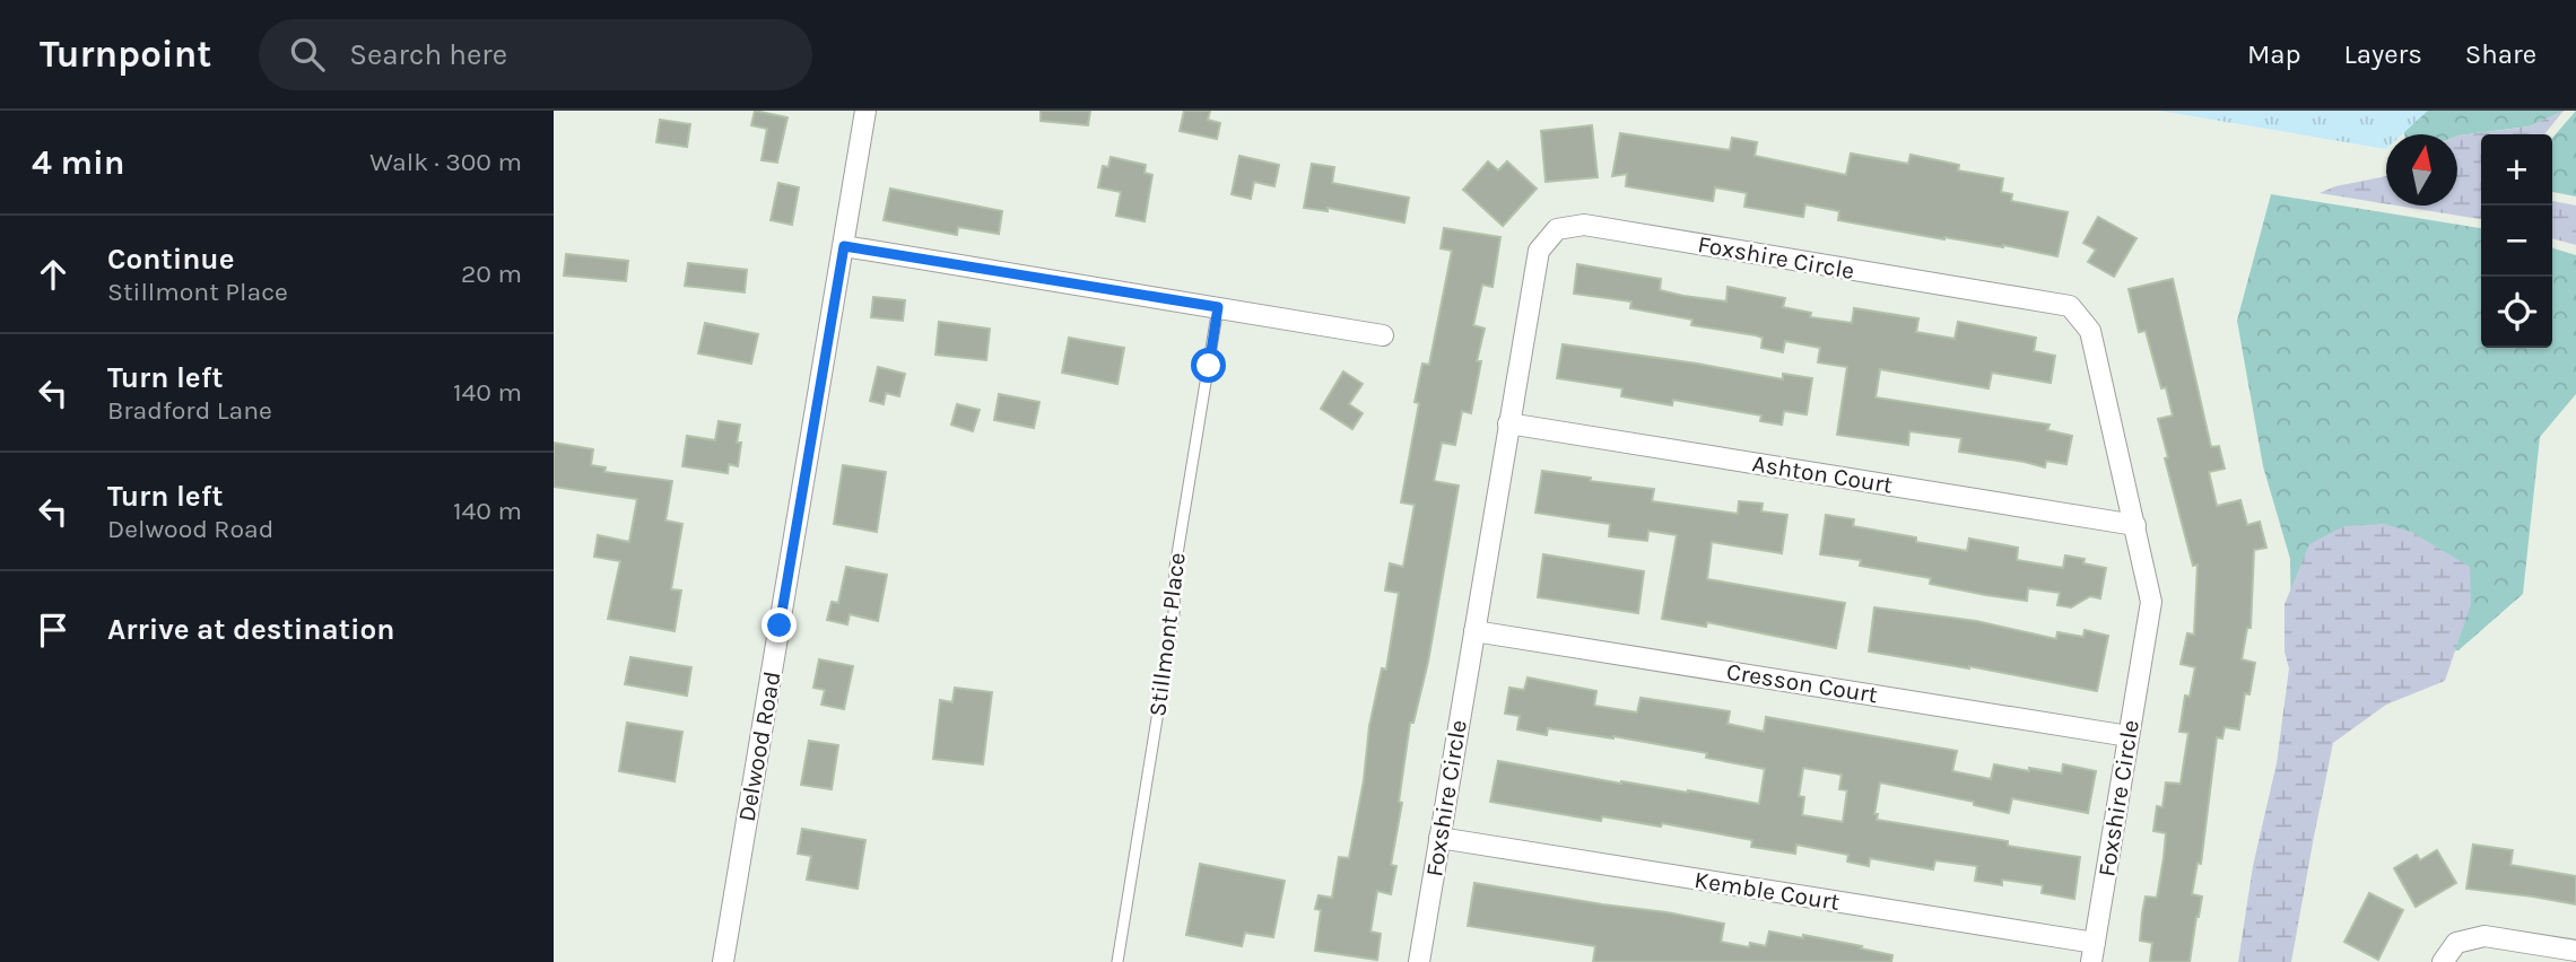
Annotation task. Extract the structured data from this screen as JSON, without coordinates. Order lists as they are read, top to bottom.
{
  "streets": {
    "street": [
      "Foxshire Circle",
      "Ashton Court",
      "Cresson Court",
      "Delwood Road",
      "Kemble Court"
    ],
    "lane": ["Stillmont Place"]
  },
  "crossings": [
    ["Foxshire Circle", "Ashton Court"],
    ["Foxshire Circle", "Cresson Court"],
    ["Foxshire Circle", "Kemble Court"]
  ],
  "north": "top",
  "page": {
    "header": "Turnpoint",
    "search": "Search here",
    "nav": ["Map", "Layers", "Share"],
    "heading": ["4 min", "Walk · 300 m"],
    "map_buttons": ["+", "−"],
    "list": [
      ["Continue", "Stillmont Place", "20 m"],
      ["Turn left", "Bradford Lane", "140 m"],
      ["Turn left", "Delwood Road", "140 m"],
      "Arrive at destination"
    ]
  }
}
